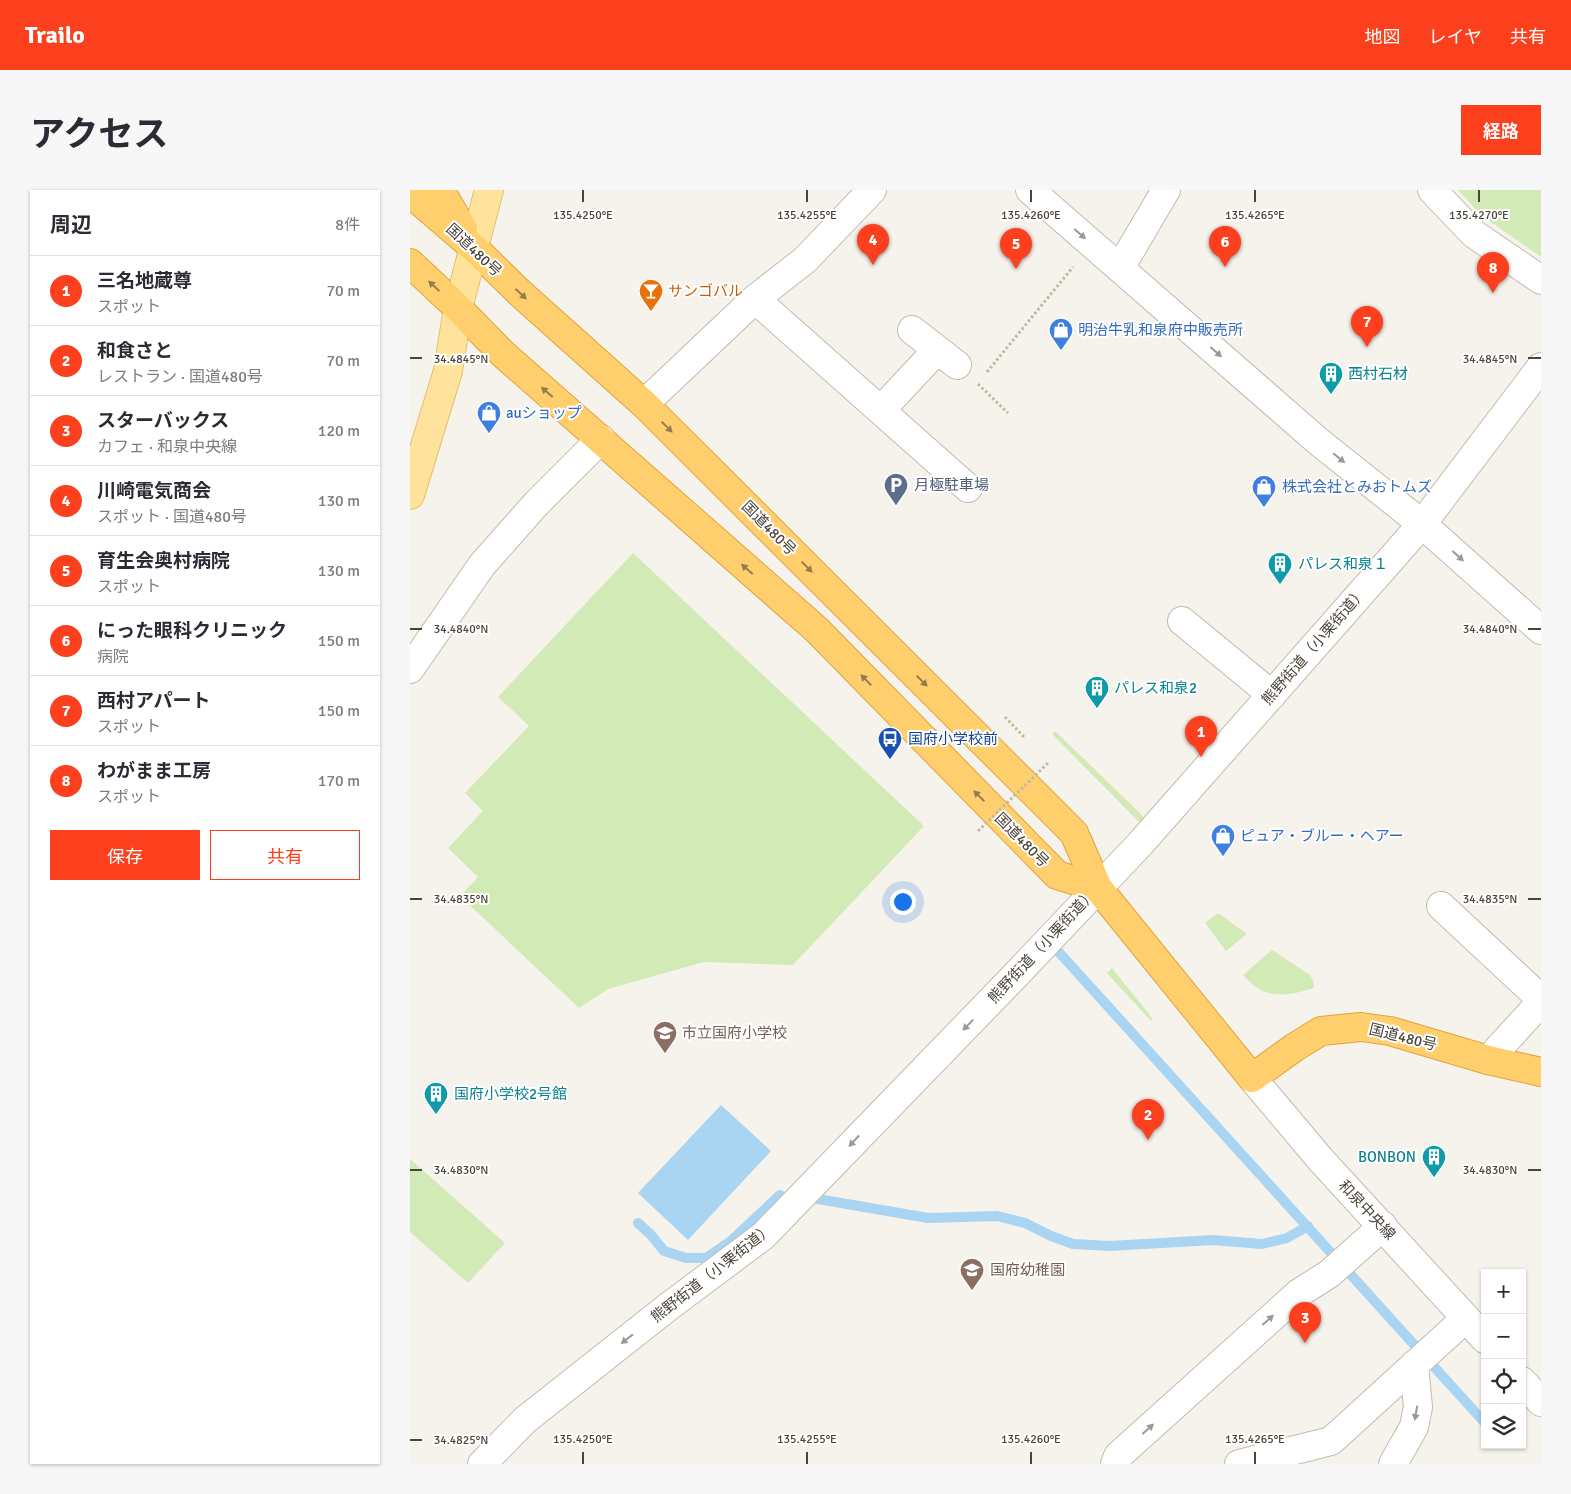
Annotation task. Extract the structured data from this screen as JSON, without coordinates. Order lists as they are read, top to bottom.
{
  "streets": {
    "highway": ["国道480号"],
    "street": ["熊野街道（小栗街道）", "和泉中央線"]
  },
  "crossings": [
    ["国道480号", "熊野街道（小栗街道）"],
    ["国道480号", "和泉中央線"]
  ],
  "one_way": ["熊野街道（小栗街道）"],
  "places": {
    "bar": ["サンゴバル"],
    "shop": [
      "明治牛乳和泉府中販売所",
      "auショップ",
      "株式会社とみおトムズ",
      "ピュア・ブルー・ヘアー"
    ],
    "building": [
      "西村石材",
      "パレス和泉１",
      "パレス和泉2",
      "国府小学校2号館",
      "BONBON"
    ],
    "parking": ["月極駐車場"],
    "bus stop": ["国府小学校前"],
    "school or university": ["市立国府小学校", "国府幼稚園"]
  },
  "page": {
    "header": "Trailo",
    "nav": ["地図", "レイヤ", "共有"],
    "title": "アクセス",
    "buttons": [
      "経路",
      ["保存", "共有"]
    ],
    "heading": ["周辺", "8件"],
    "pins": [
      "4",
      "6",
      "5",
      "8",
      "7",
      "1",
      "2",
      "3"
    ],
    "list": [
      {
        "mark": "1",
        "name": "三名地蔵尊",
        "note": "スポット",
        "value": "70 m"
      },
      {
        "mark": "2",
        "name": "和食さと",
        "note": "レストラン · 国道480号",
        "value": "70 m"
      },
      {
        "mark": "3",
        "name": "スターバックス",
        "note": "カフェ · 和泉中央線",
        "value": "120 m"
      },
      {
        "mark": "4",
        "name": "川崎電気商会",
        "note": "スポット · 国道480号",
        "value": "130 m"
      },
      {
        "mark": "5",
        "name": "育生会奥村病院",
        "note": "スポット",
        "value": "130 m"
      },
      {
        "mark": "6",
        "name": "にった眼科クリニック",
        "note": "病院",
        "value": "150 m"
      },
      {
        "mark": "7",
        "name": "西村アパート",
        "note": "スポット",
        "value": "150 m"
      },
      {
        "mark": "8",
        "name": "わがまま工房",
        "note": "スポット",
        "value": "170 m"
      }
    ],
    "map_buttons": ["+", "−"]
  },
  "coordinates": [
    "135.4250°E",
    "135.4255°E",
    "135.4260°E",
    "135.4265°E",
    "135.4270°E",
    "34.4845°N",
    "34.4840°N",
    "34.4835°N",
    "34.4830°N",
    "34.4825°N"
  ]
}
